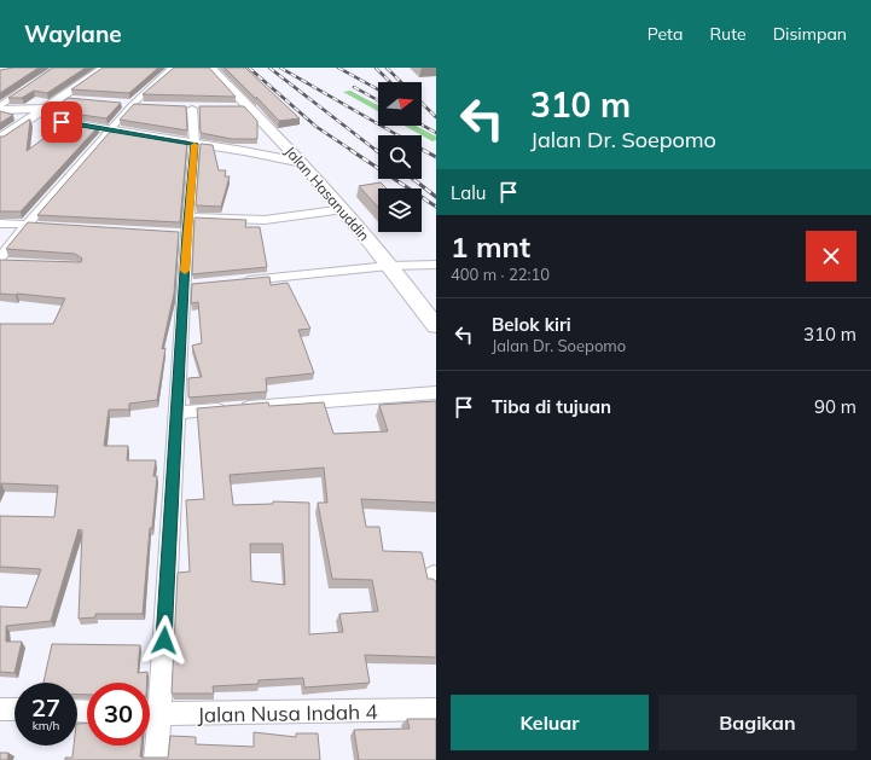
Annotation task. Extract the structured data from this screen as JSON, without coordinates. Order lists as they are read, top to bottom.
{
  "streets": {
    "main road": ["Jalan Hasanuddin"],
    "street": ["Jalan Nusa Indah 4"]
  },
  "north": "right",
  "page": {
    "header": "Waylane",
    "nav": ["Peta", "Rute", "Disimpan"],
    "turn": ["310 m", "Jalan Dr. Soepomo"],
    "then": "Lalu",
    "heading": ["1 mnt", "400 m · 22:10"],
    "list": [
      {
        "name": "Belok kiri",
        "note": "Jalan Dr. Soepomo",
        "value": "310 m"
      },
      {
        "name": "Tiba di tujuan",
        "value": "90 m"
      }
    ],
    "speed": "27 km/h",
    "limit": "30",
    "buttons": ["Keluar", "Bagikan"]
  }
}
